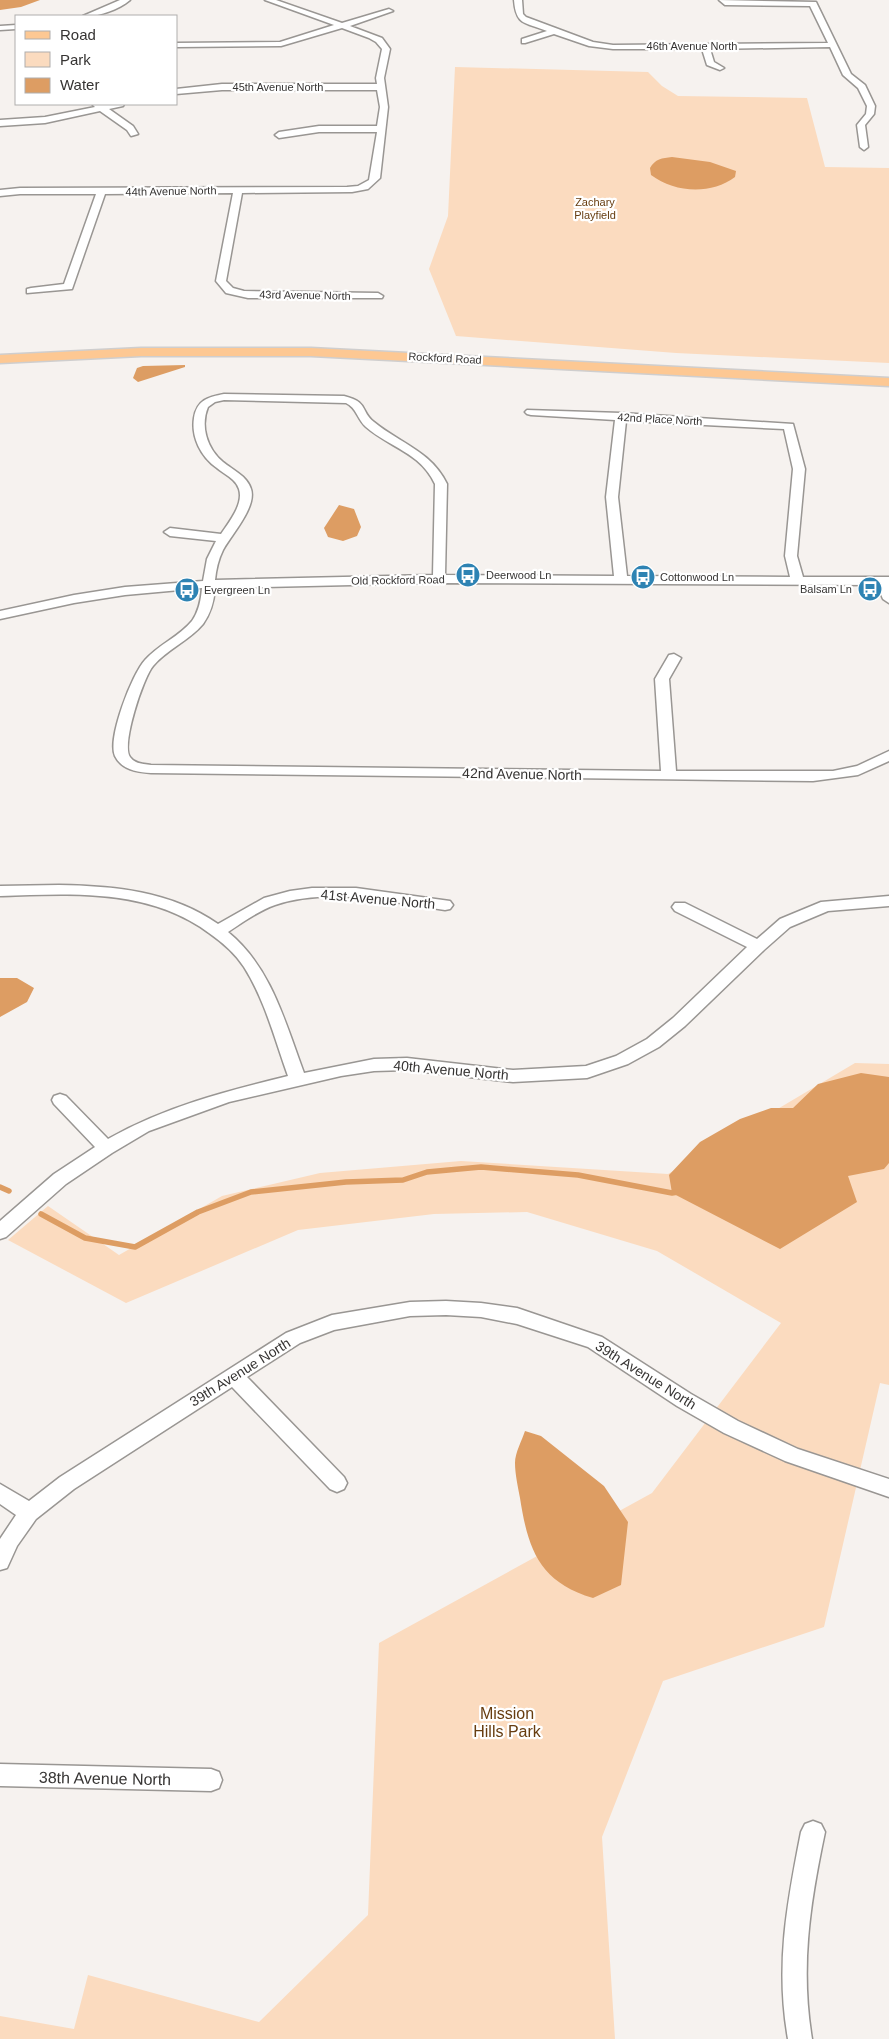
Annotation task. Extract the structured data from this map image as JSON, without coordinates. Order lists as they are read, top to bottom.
{
  "streets": {
    "main road": ["Rockford Road"],
    "street": [
      "46th Avenue North",
      "45th Avenue North",
      "44th Avenue North",
      "43rd Avenue North",
      "42nd Place North",
      "Old Rockford Road",
      "42nd Avenue North",
      "41st Avenue North",
      "40th Avenue North",
      "39th Avenue North",
      "38th Avenue North"
    ]
  },
  "crossings": [
    ["Old Rockford Road", "42nd Avenue North"]
  ],
  "parks": ["Zachary Playfield", "Mission Hills Park"],
  "places": {
    "bus stop": [
      "Deerwood Ln",
      "Cottonwood Ln",
      "Balsam Ln",
      "Evergreen Ln"
    ]
  },
  "legend": ["Road", "Park", "Water"]
}
